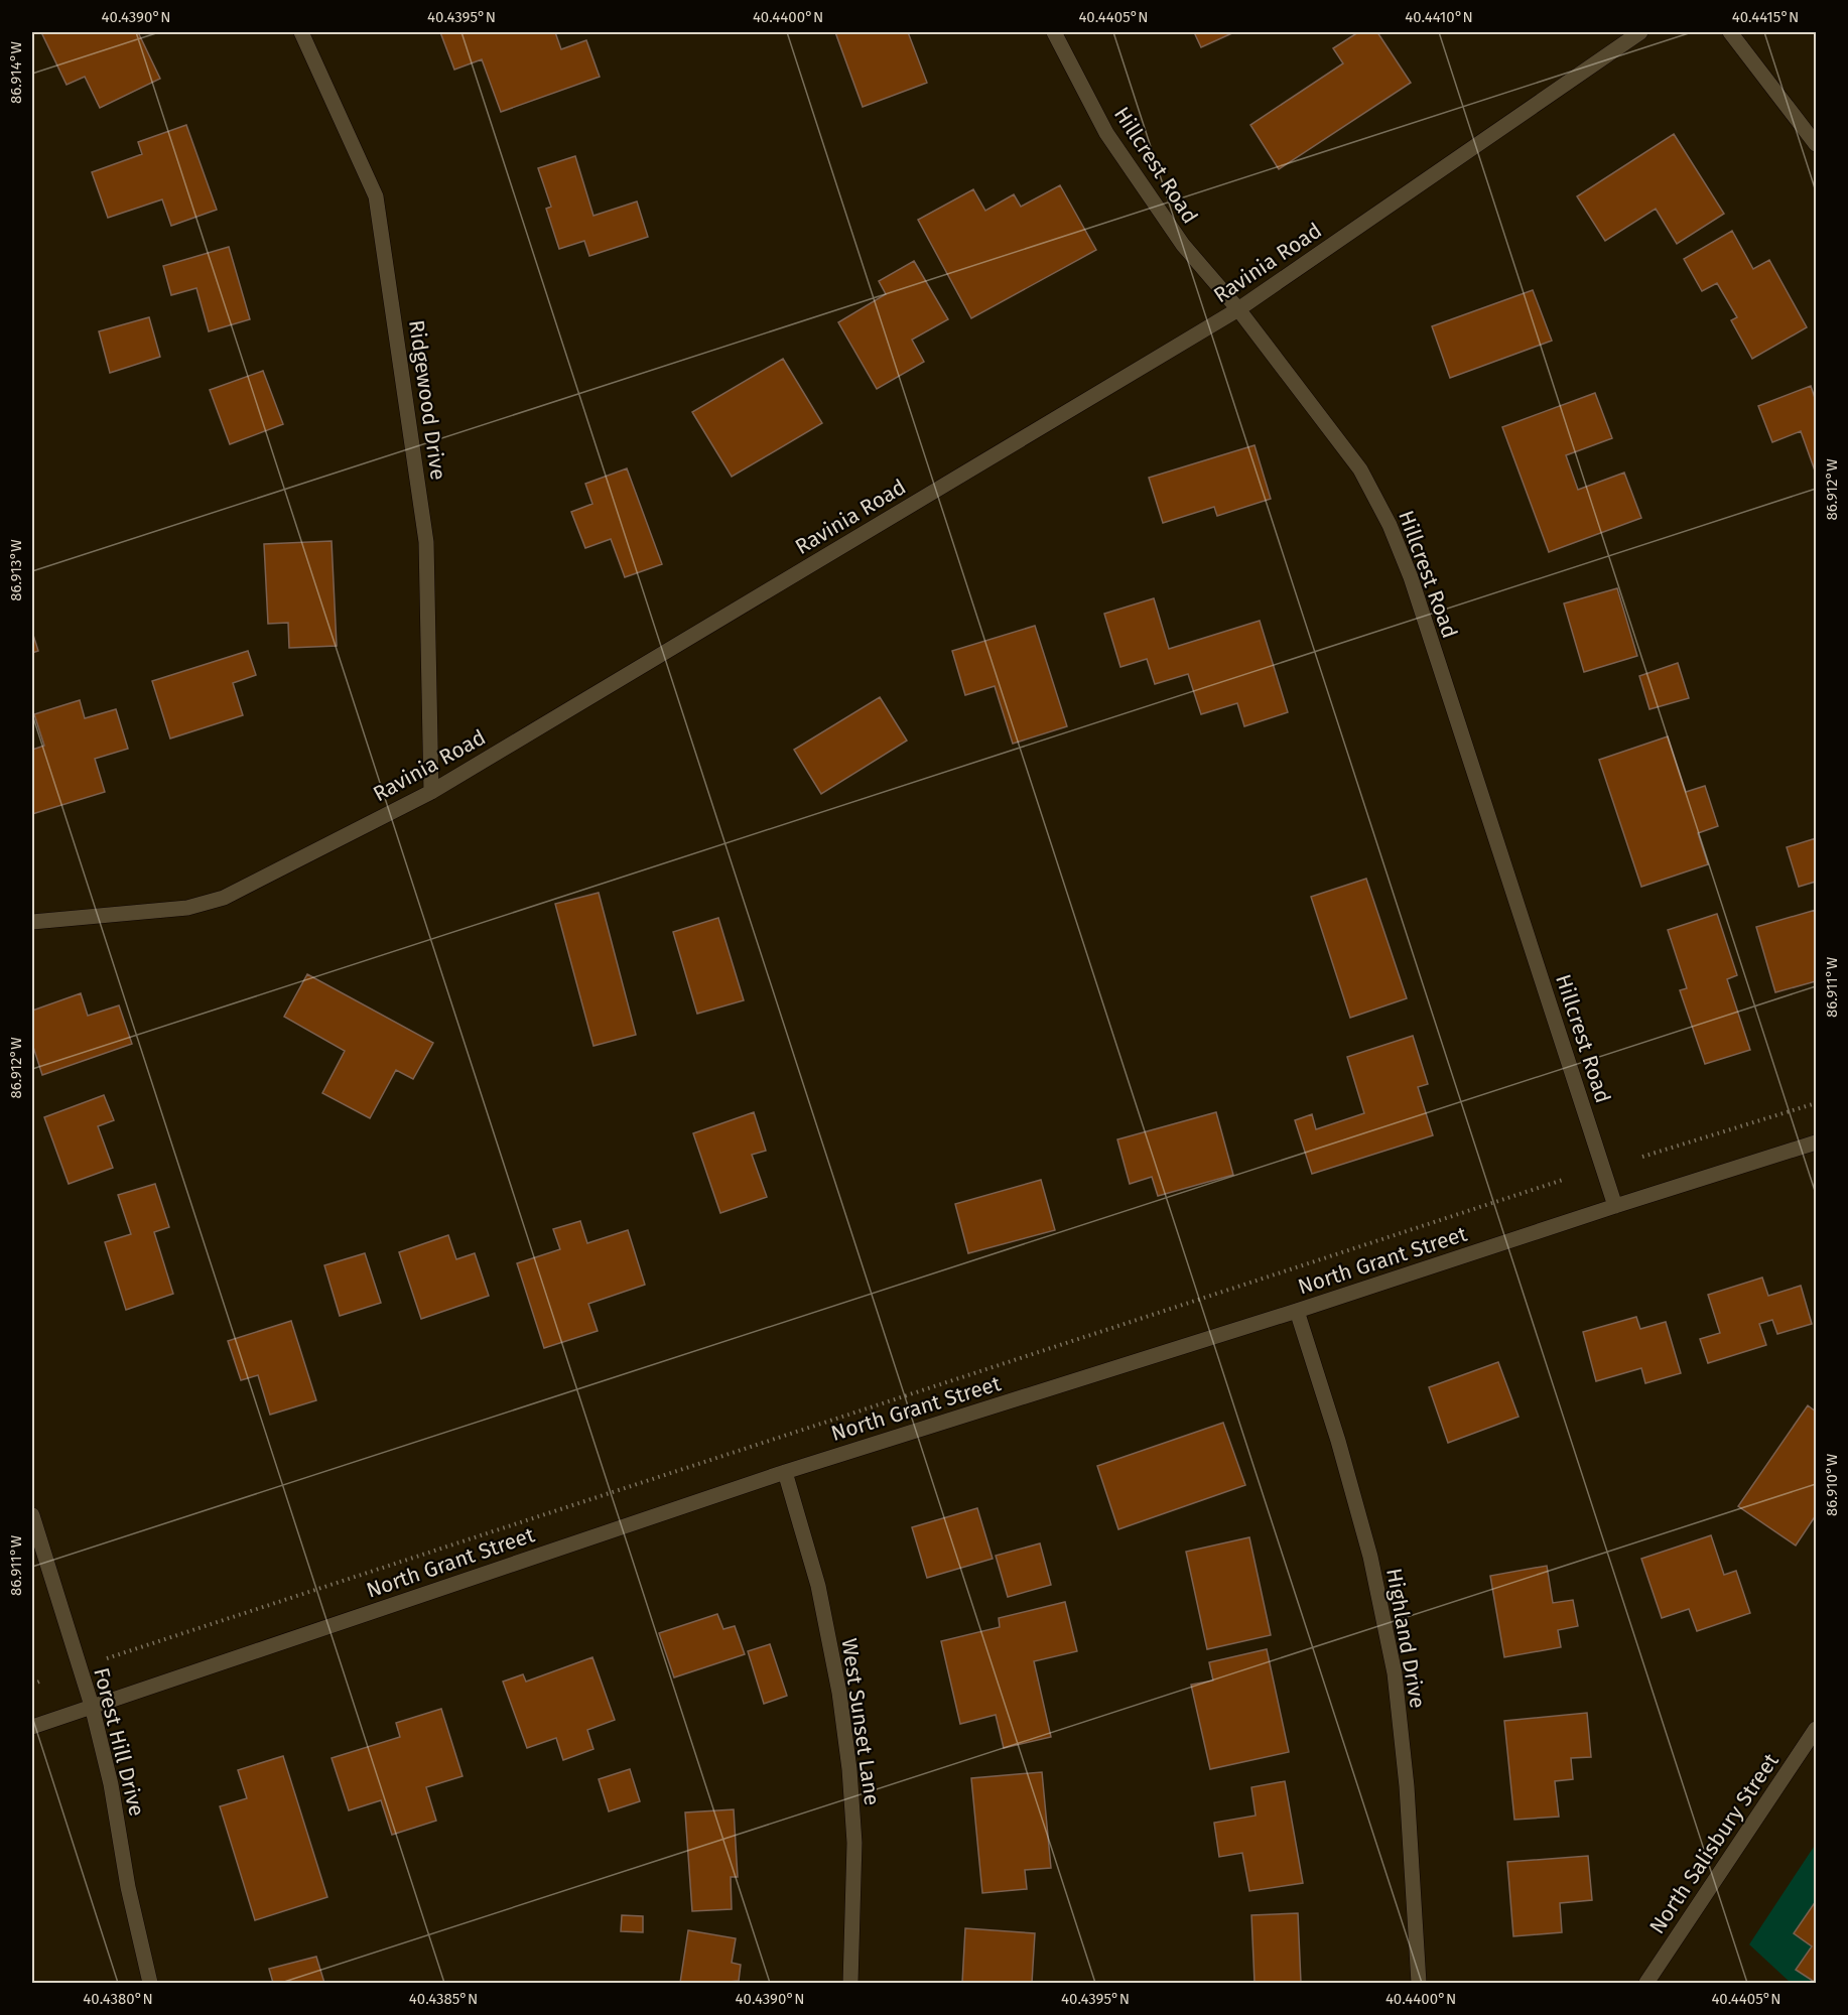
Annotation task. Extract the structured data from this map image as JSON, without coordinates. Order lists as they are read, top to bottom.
{
  "streets": {
    "street": [
      "Hillcrest Road",
      "Ravinia Road",
      "Ridgewood Drive",
      "North Grant Street",
      "Highland Drive",
      "West Sunset Lane",
      "Forest Hill Drive",
      "North Salisbury Street"
    ]
  },
  "crossings": [
    ["Hillcrest Road", "Ravinia Road"],
    ["Hillcrest Road", "North Grant Street"],
    ["Ravinia Road", "Ridgewood Drive"],
    ["North Grant Street", "Highland Drive"],
    ["North Grant Street", "West Sunset Lane"],
    ["North Grant Street", "Forest Hill Drive"]
  ],
  "coordinates": [
    "40.4390°N",
    "40.4395°N",
    "40.4400°N",
    "40.4405°N",
    "40.4410°N",
    "40.4415°N",
    "86.914°W",
    "86.912°W",
    "86.913°W",
    "86.911°W",
    "86.910°W",
    "40.4380°N",
    "40.4385°N"
  ]
}
